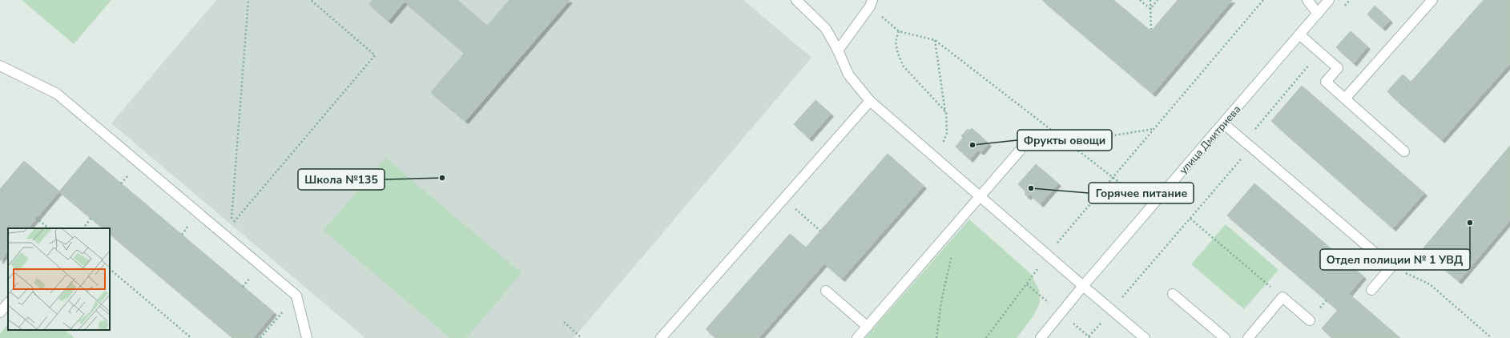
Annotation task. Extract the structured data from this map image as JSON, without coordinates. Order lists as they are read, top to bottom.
{
  "streets": {
    "street": ["улица Дмитриева"]
  },
  "places": [
    "Фрукты овощи",
    "Школа №135",
    "Горячее питание",
    "Отдел полиции № 1 УВД"
  ]
}
